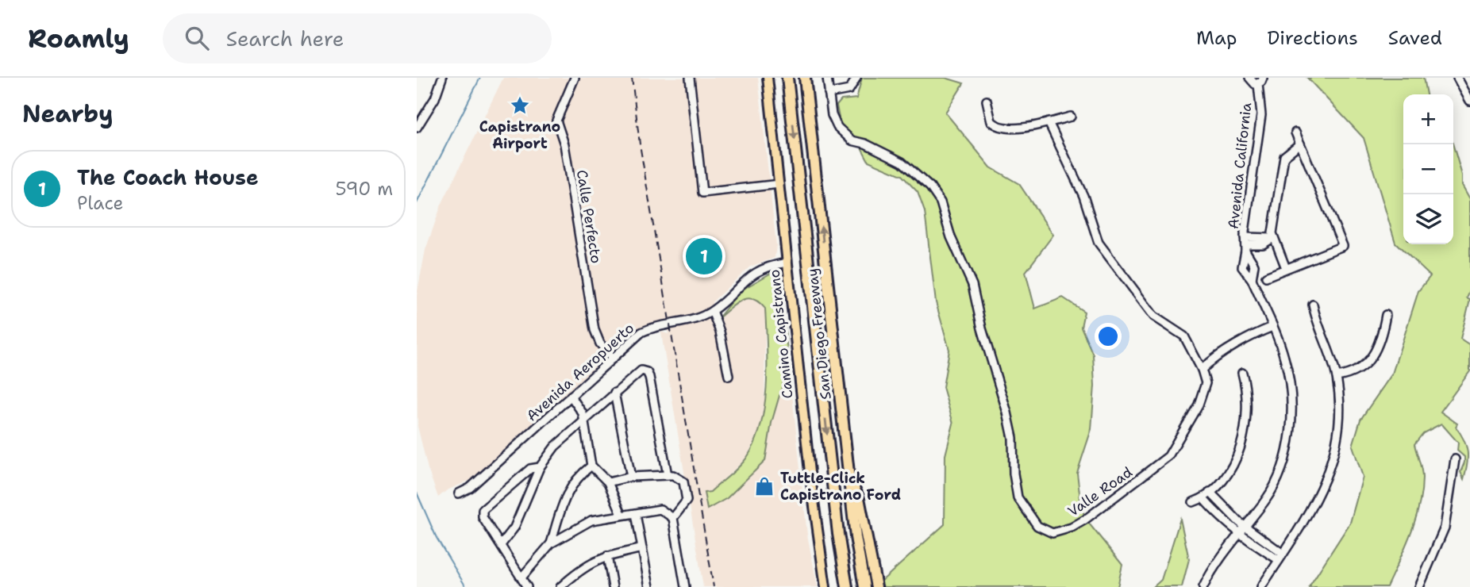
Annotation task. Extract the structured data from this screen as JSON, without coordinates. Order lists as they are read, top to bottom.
{
  "streets": {
    "highway": ["San Diego Freeway"],
    "main road": ["Camino Capistrano"],
    "street": [
      "Avenida California",
      "Calle Perfecto",
      "Avenida Aeropuerto",
      "Valle Road"
    ]
  },
  "crossings": [
    ["Calle Perfecto", "Avenida Aeropuerto"],
    ["Camino Capistrano", "Avenida Aeropuerto"]
  ],
  "places": {
    "place": ["Capistrano Airport"],
    "shop": ["Tuttle-Click Capistrano Ford"]
  },
  "page": {
    "header": "Roamly",
    "search": "Search here",
    "nav": ["Map", "Directions", "Saved"],
    "heading": "Nearby",
    "map_buttons": ["+", "−"],
    "list": [
      {
        "mark": "1",
        "name": "The Coach House",
        "note": "Place",
        "value": "590 m"
      }
    ],
    "pins": "1"
  }
}
